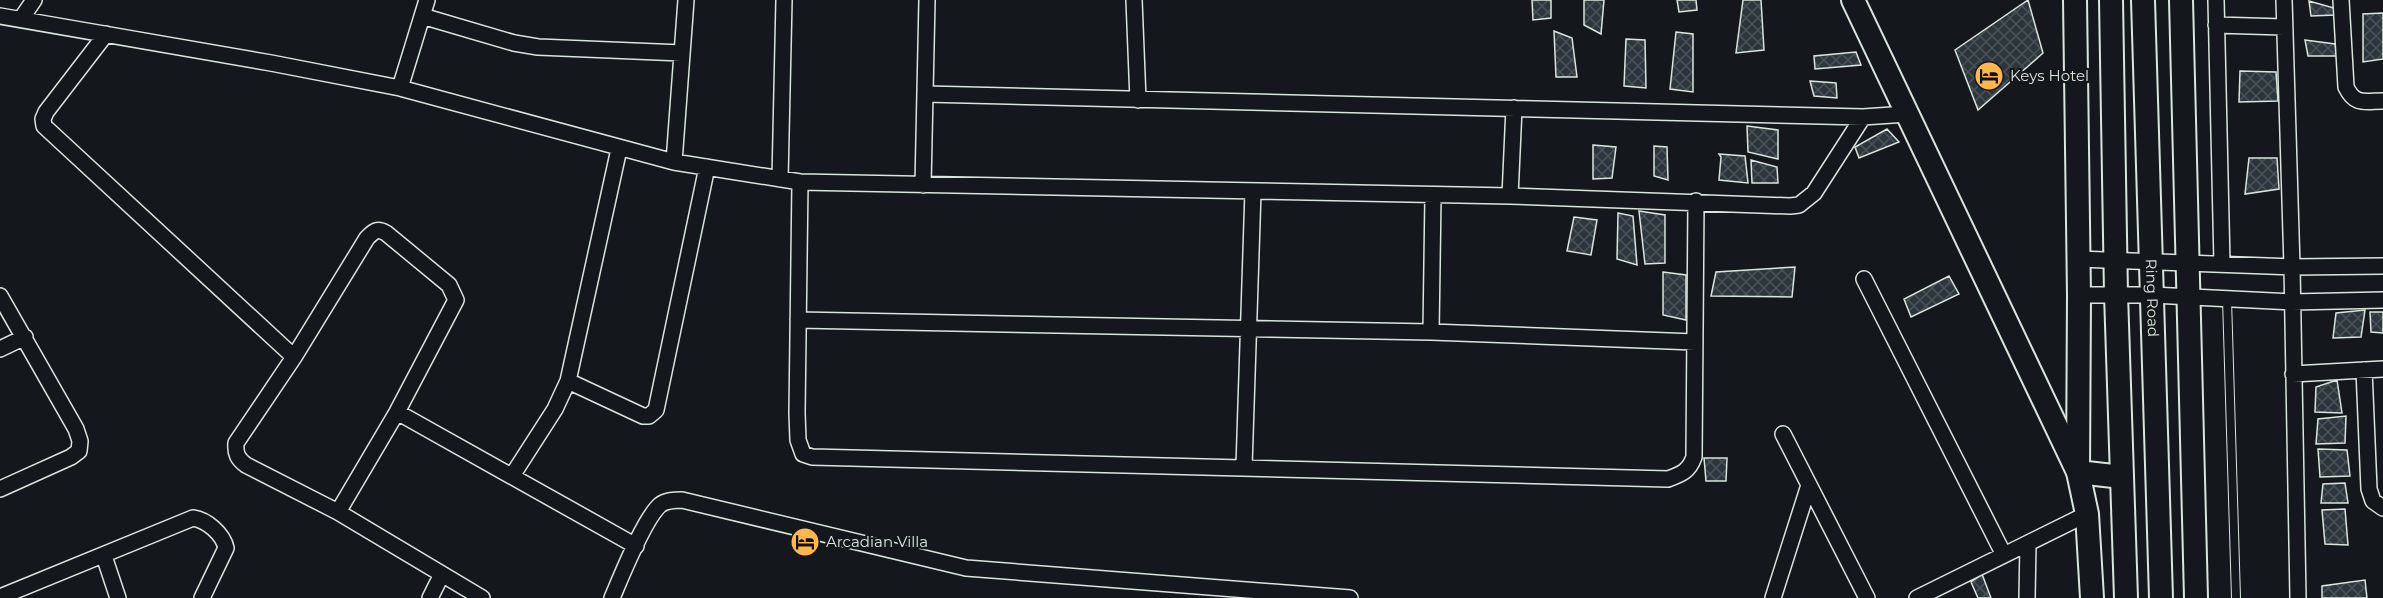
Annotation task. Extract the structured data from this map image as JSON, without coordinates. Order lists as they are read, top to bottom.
{
  "streets": {
    "street": ["Ring Road"]
  },
  "places": {
    "hotel": ["Keys Hotel", "Arcadian Villa"]
  }
}
